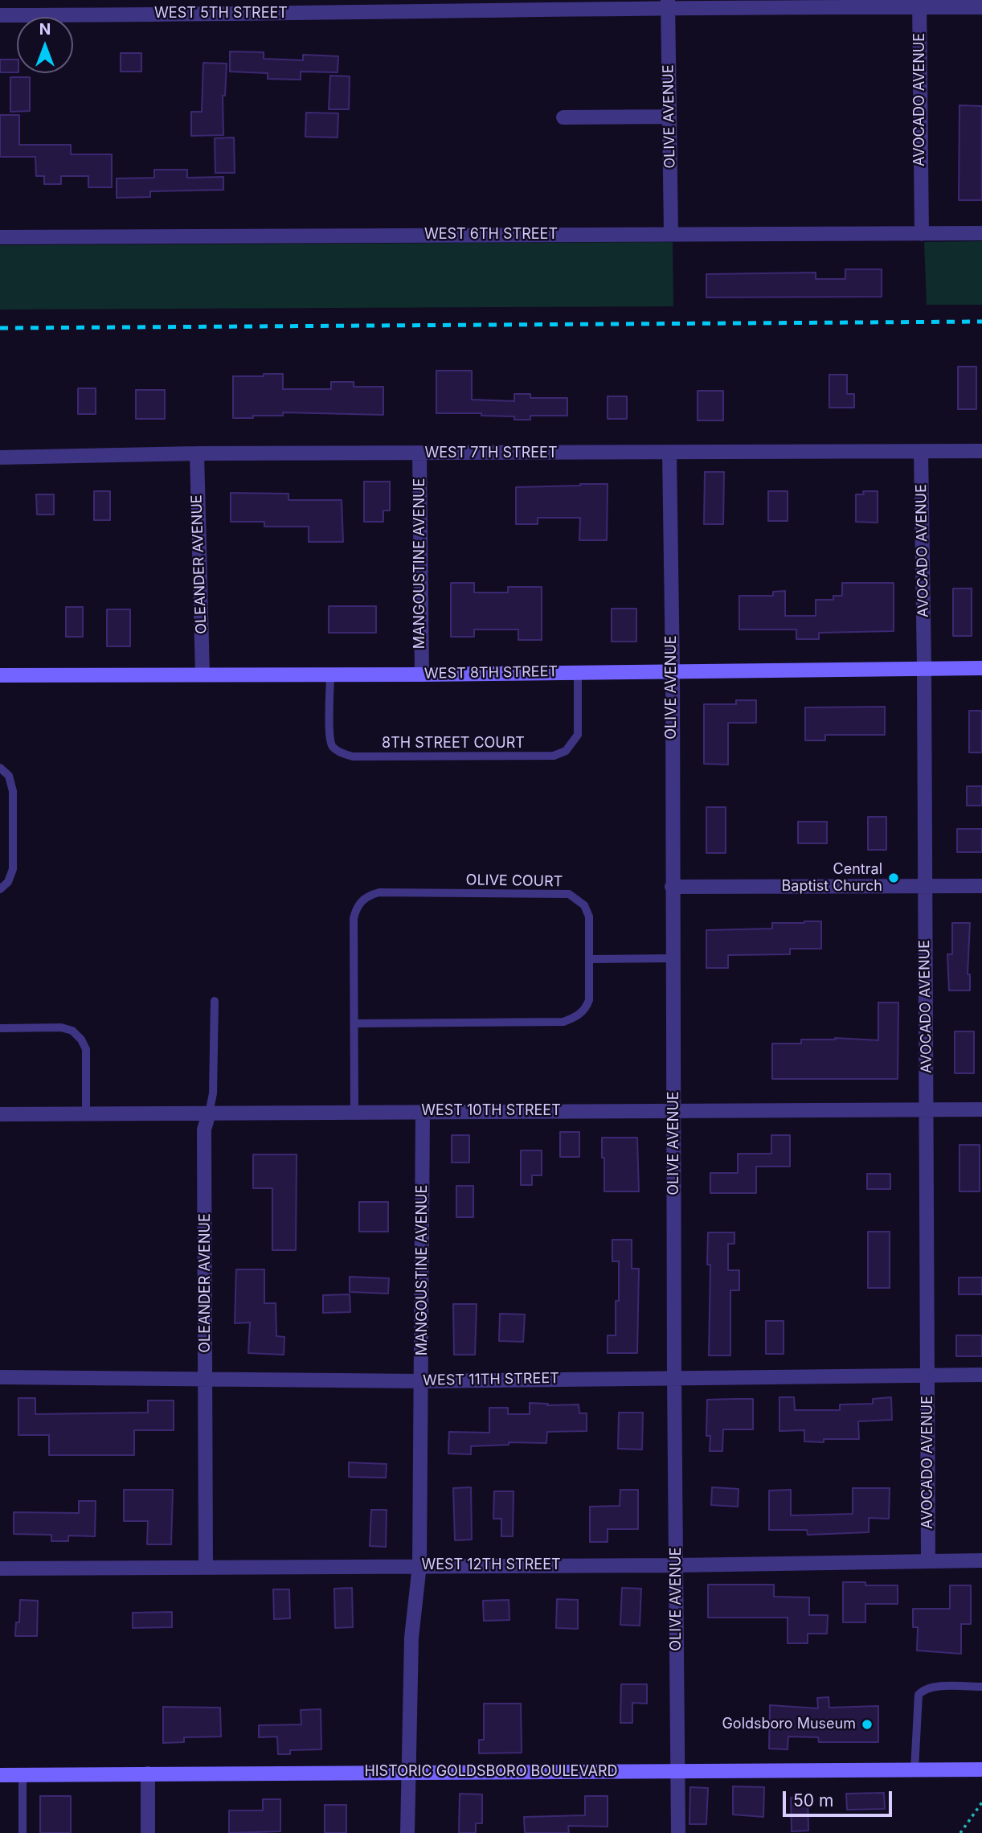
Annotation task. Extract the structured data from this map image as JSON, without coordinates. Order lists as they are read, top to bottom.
{
  "streets": {
    "street": [
      "WEST 5TH STREET",
      "AVOCADO AVENUE",
      "OLIVE AVENUE",
      "WEST 6TH STREET",
      "WEST 7TH STREET",
      "MANGOUSTINE AVENUE",
      "OLEANDER AVENUE",
      "WEST 8TH STREET",
      "WEST 10TH STREET",
      "WEST 11TH STREET",
      "WEST 12TH STREET",
      "HISTORIC GOLDSBORO BOULEVARD"
    ],
    "lane": ["8TH STREET COURT", "OLIVE COURT"]
  },
  "crossings": [
    ["WEST 5TH STREET", "AVOCADO AVENUE"],
    ["WEST 5TH STREET", "OLIVE AVENUE"],
    ["AVOCADO AVENUE", "WEST 6TH STREET"],
    ["AVOCADO AVENUE", "WEST 7TH STREET"],
    ["AVOCADO AVENUE", "WEST 8TH STREET"],
    ["AVOCADO AVENUE", "WEST 10TH STREET"],
    ["AVOCADO AVENUE", "WEST 11TH STREET"],
    ["AVOCADO AVENUE", "WEST 12TH STREET"],
    ["OLIVE AVENUE", "WEST 6TH STREET"],
    ["OLIVE AVENUE", "WEST 7TH STREET"],
    ["OLIVE AVENUE", "WEST 8TH STREET"],
    ["OLIVE AVENUE", "WEST 10TH STREET"],
    ["OLIVE AVENUE", "WEST 11TH STREET"],
    ["OLIVE AVENUE", "WEST 12TH STREET"],
    ["OLIVE AVENUE", "HISTORIC GOLDSBORO BOULEVARD"],
    ["WEST 7TH STREET", "MANGOUSTINE AVENUE"],
    ["WEST 7TH STREET", "OLEANDER AVENUE"],
    ["MANGOUSTINE AVENUE", "WEST 8TH STREET"],
    ["MANGOUSTINE AVENUE", "WEST 10TH STREET"],
    ["MANGOUSTINE AVENUE", "WEST 11TH STREET"],
    ["MANGOUSTINE AVENUE", "WEST 12TH STREET"],
    ["MANGOUSTINE AVENUE", "HISTORIC GOLDSBORO BOULEVARD"],
    ["OLEANDER AVENUE", "WEST 8TH STREET"],
    ["OLEANDER AVENUE", "WEST 10TH STREET"],
    ["OLEANDER AVENUE", "WEST 11TH STREET"],
    ["OLEANDER AVENUE", "WEST 12TH STREET"],
    ["WEST 8TH STREET", "8TH STREET COURT"],
    ["OLIVE COURT", "WEST 10TH STREET"]
  ],
  "places": ["Central Baptist Church", "Goldsboro Museum"],
  "scale_bar": "50 m",
  "north": "top"
}
